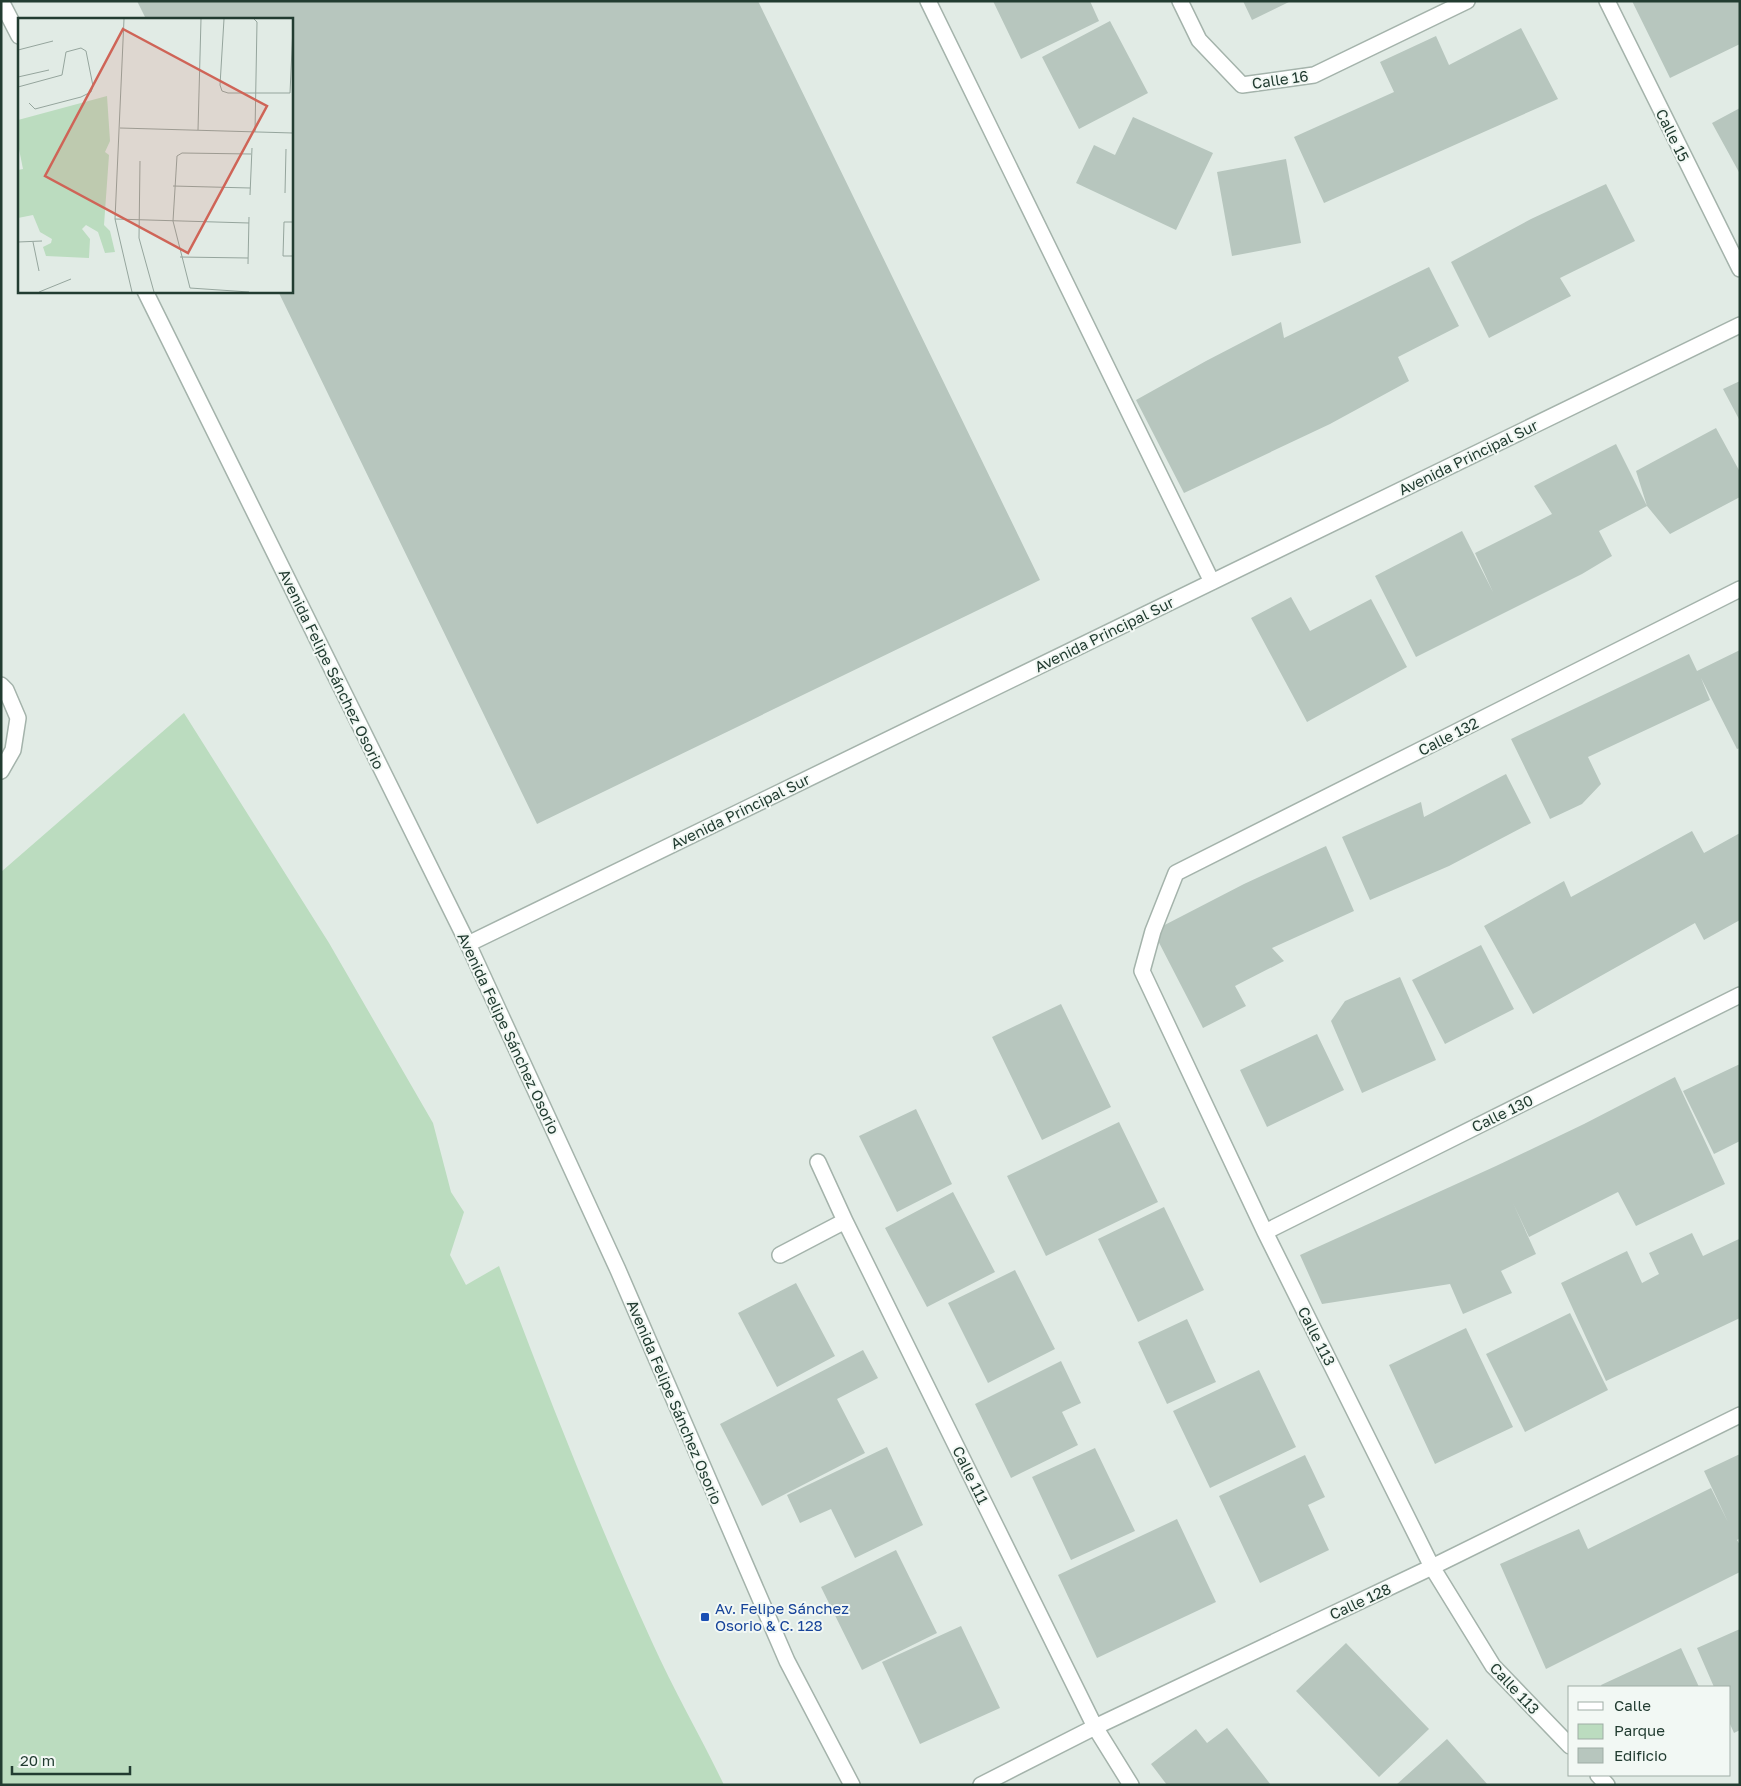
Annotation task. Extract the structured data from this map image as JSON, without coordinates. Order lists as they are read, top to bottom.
{
  "streets": {
    "street": [
      "Calle 16",
      "Calle 15",
      "Avenida Principal Sur",
      "Avenida Felipe Sánchez Osorio",
      "Calle 132",
      "Calle 130",
      "Calle 113",
      "Calle 111",
      "Calle 128"
    ]
  },
  "crossings": [
    ["Avenida Principal Sur", "Avenida Felipe Sánchez Osorio"],
    ["Calle 132", "Calle 113"],
    ["Calle 130", "Calle 113"],
    ["Calle 113", "Calle 128"],
    ["Calle 111", "Calle 128"]
  ],
  "places": {
    "transit": ["Av. Felipe Sánchez Osorio & C. 128"]
  },
  "legend": ["Calle", "Parque", "Edificio"],
  "scale_bar": "20 m"
}
